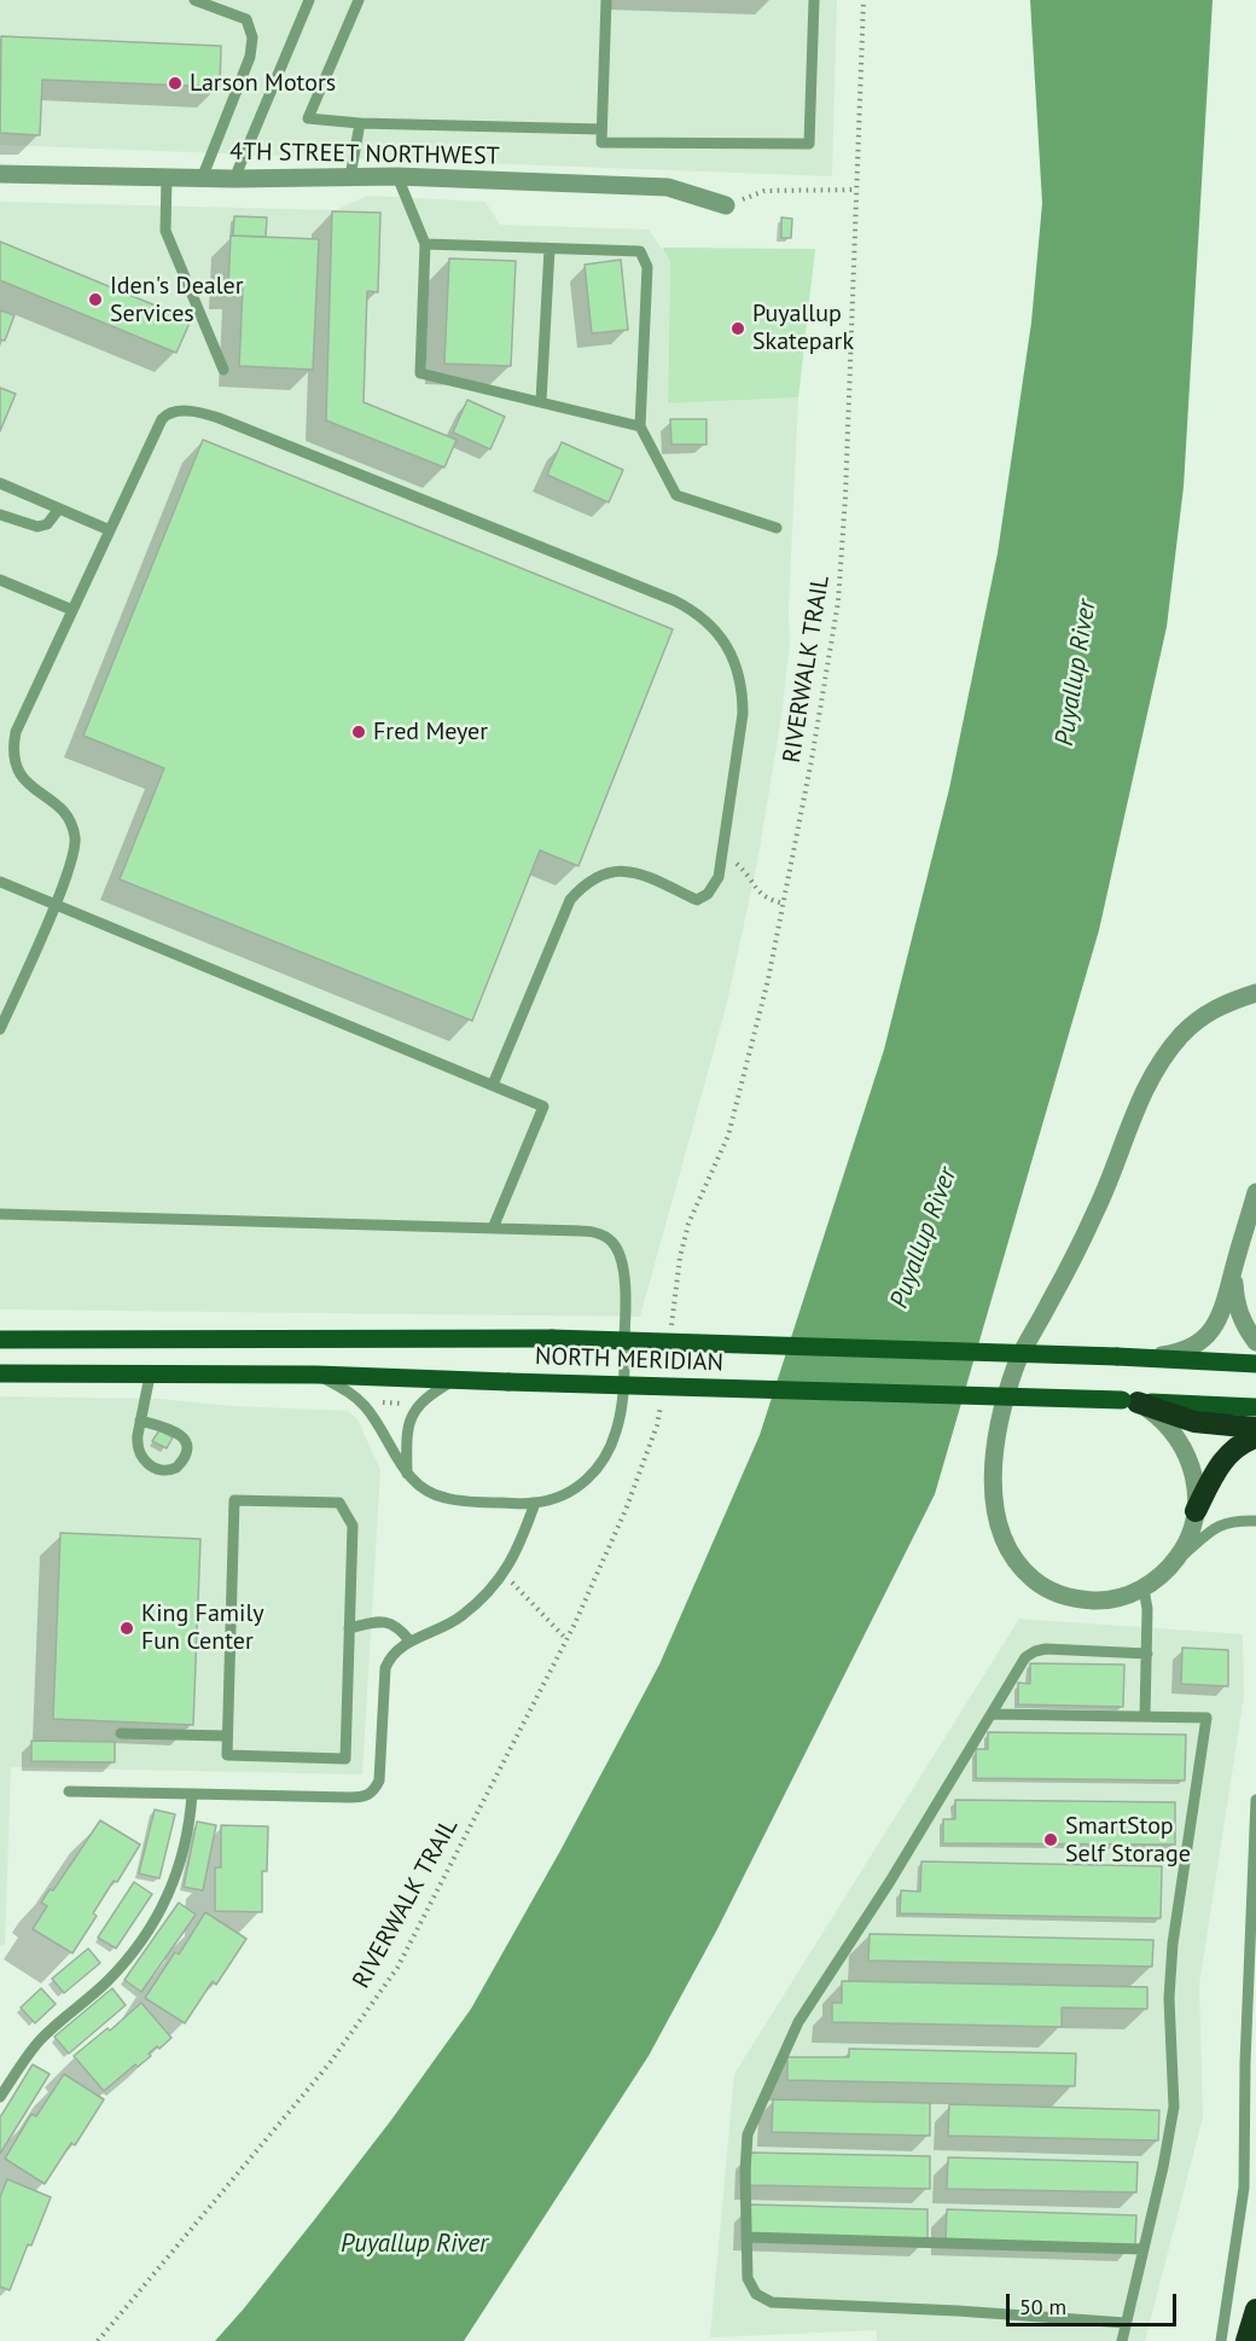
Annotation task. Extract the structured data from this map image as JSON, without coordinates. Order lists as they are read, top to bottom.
{
  "streets": {
    "main road": ["NORTH MERIDIAN"],
    "street": ["4TH STREET NORTHWEST"],
    "path": ["RIVERWALK TRAIL"]
  },
  "water": ["Puyallup River"],
  "places": [
    "Larson Motors",
    "Iden's Dealer Services",
    "Puyallup Skatepark",
    "Fred Meyer",
    "King Family Fun Center",
    "SmartStop Self Storage"
  ],
  "scale_bar": "50 m"
}
